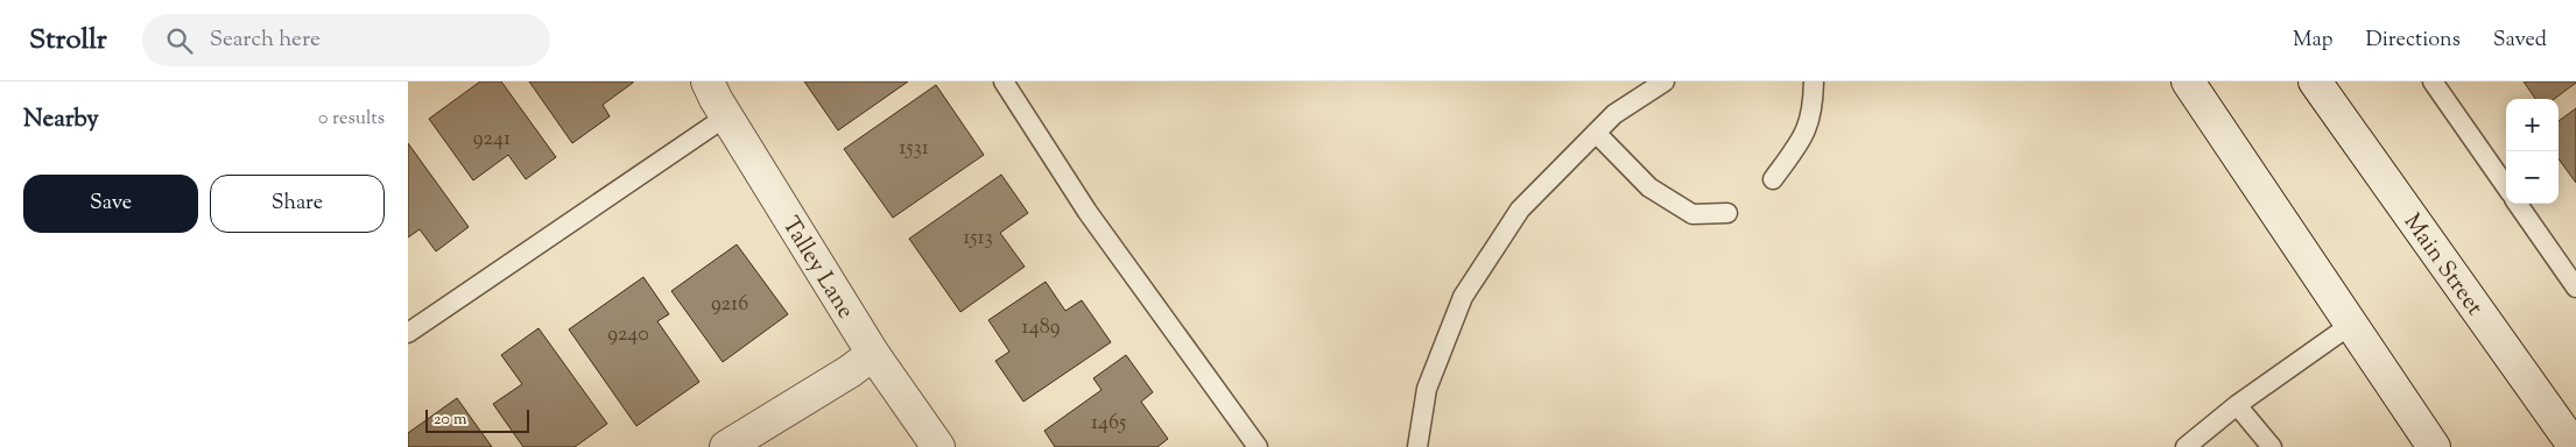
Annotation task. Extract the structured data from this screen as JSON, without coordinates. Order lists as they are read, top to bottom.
{
  "streets": {
    "main road": ["Main Street", "Talley Lane"]
  },
  "house_numbers": [
    "9241",
    "1531",
    "1513",
    "9216",
    "1489",
    "9240",
    "1465"
  ],
  "scale_bar": "20 m",
  "page": {
    "header": "Strollr",
    "search": "Search here",
    "nav": ["Map", "Directions", "Saved"],
    "heading": ["Nearby", "0 results"],
    "map_buttons": ["+", "−"],
    "buttons": ["Save", "Share"],
    "scale": "20 m"
  }
}
